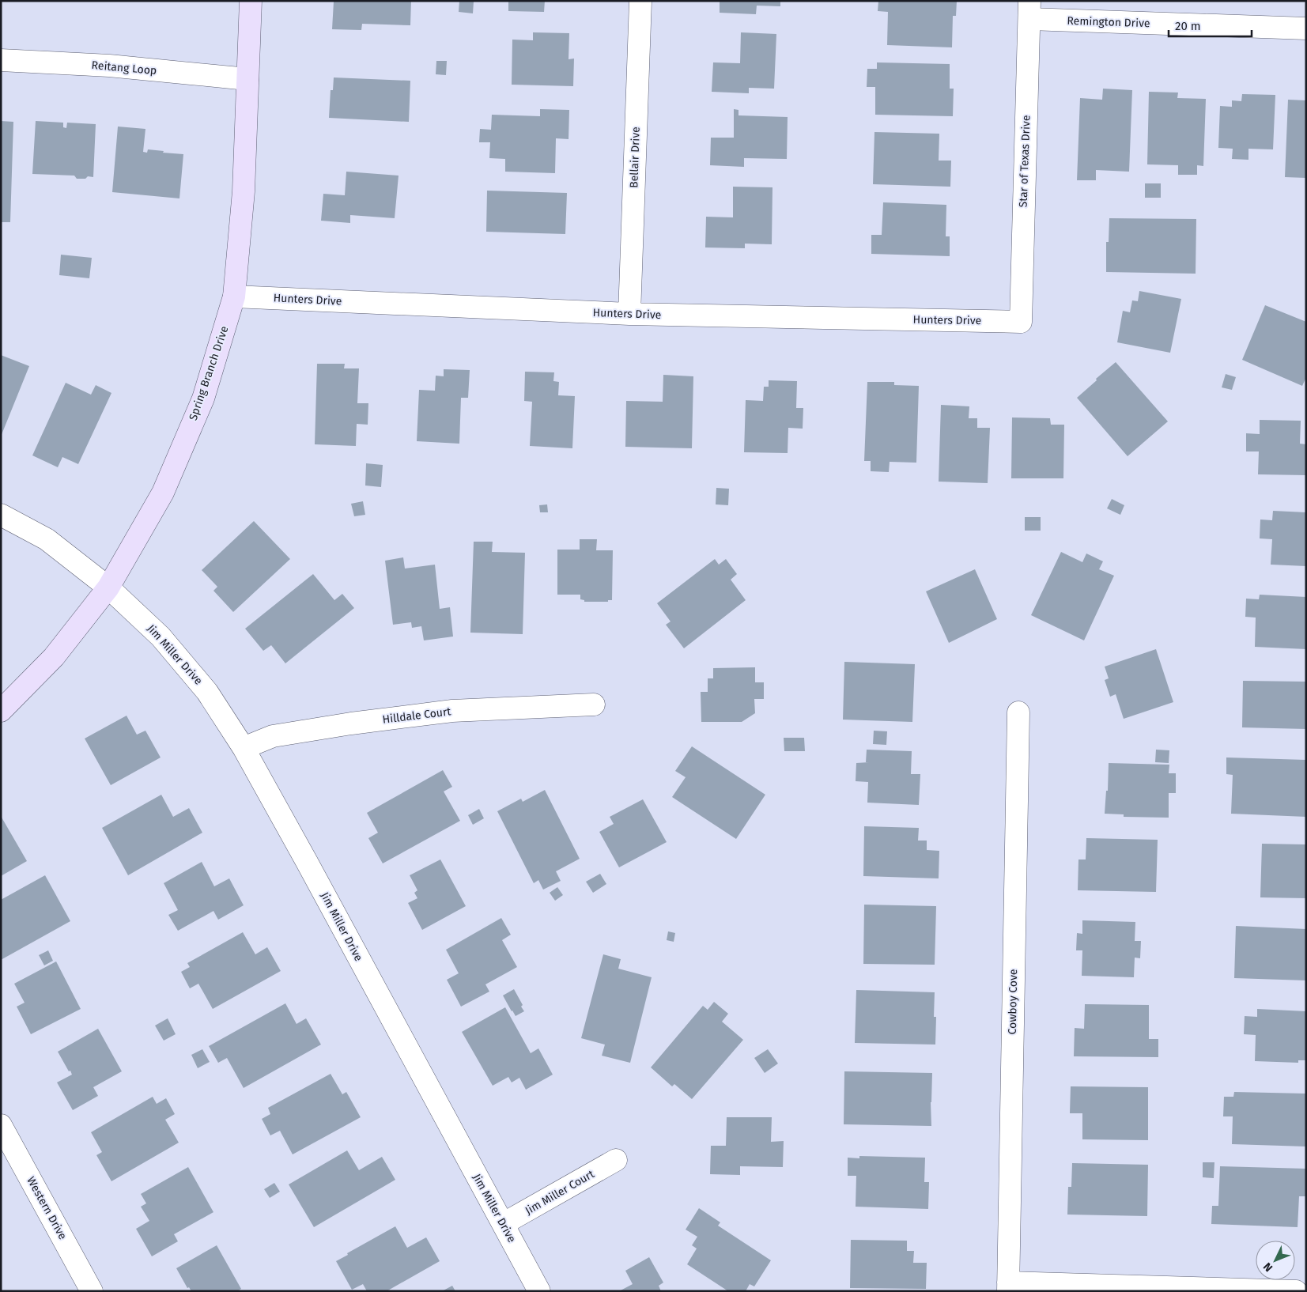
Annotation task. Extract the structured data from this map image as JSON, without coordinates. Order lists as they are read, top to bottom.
{
  "streets": {
    "street": [
      "Remington Drive",
      "Reitang Loop",
      "Bellair Drive",
      "Star of Texas Drive",
      "Hunters Drive",
      "Spring Branch Drive",
      "Jim Miller Drive",
      "Hilldale Court",
      "Cowboy Cove",
      "Jim Miller Court",
      "Western Drive"
    ]
  },
  "crossings": [
    ["Remington Drive", "Star of Texas Drive"],
    ["Reitang Loop", "Spring Branch Drive"],
    ["Bellair Drive", "Hunters Drive"],
    ["Star of Texas Drive", "Hunters Drive"],
    ["Hunters Drive", "Spring Branch Drive"],
    ["Spring Branch Drive", "Jim Miller Drive"],
    ["Jim Miller Drive", "Hilldale Court"],
    ["Jim Miller Drive", "Jim Miller Court"]
  ],
  "scale_bar": "20 m",
  "north": "bottom left"
}
